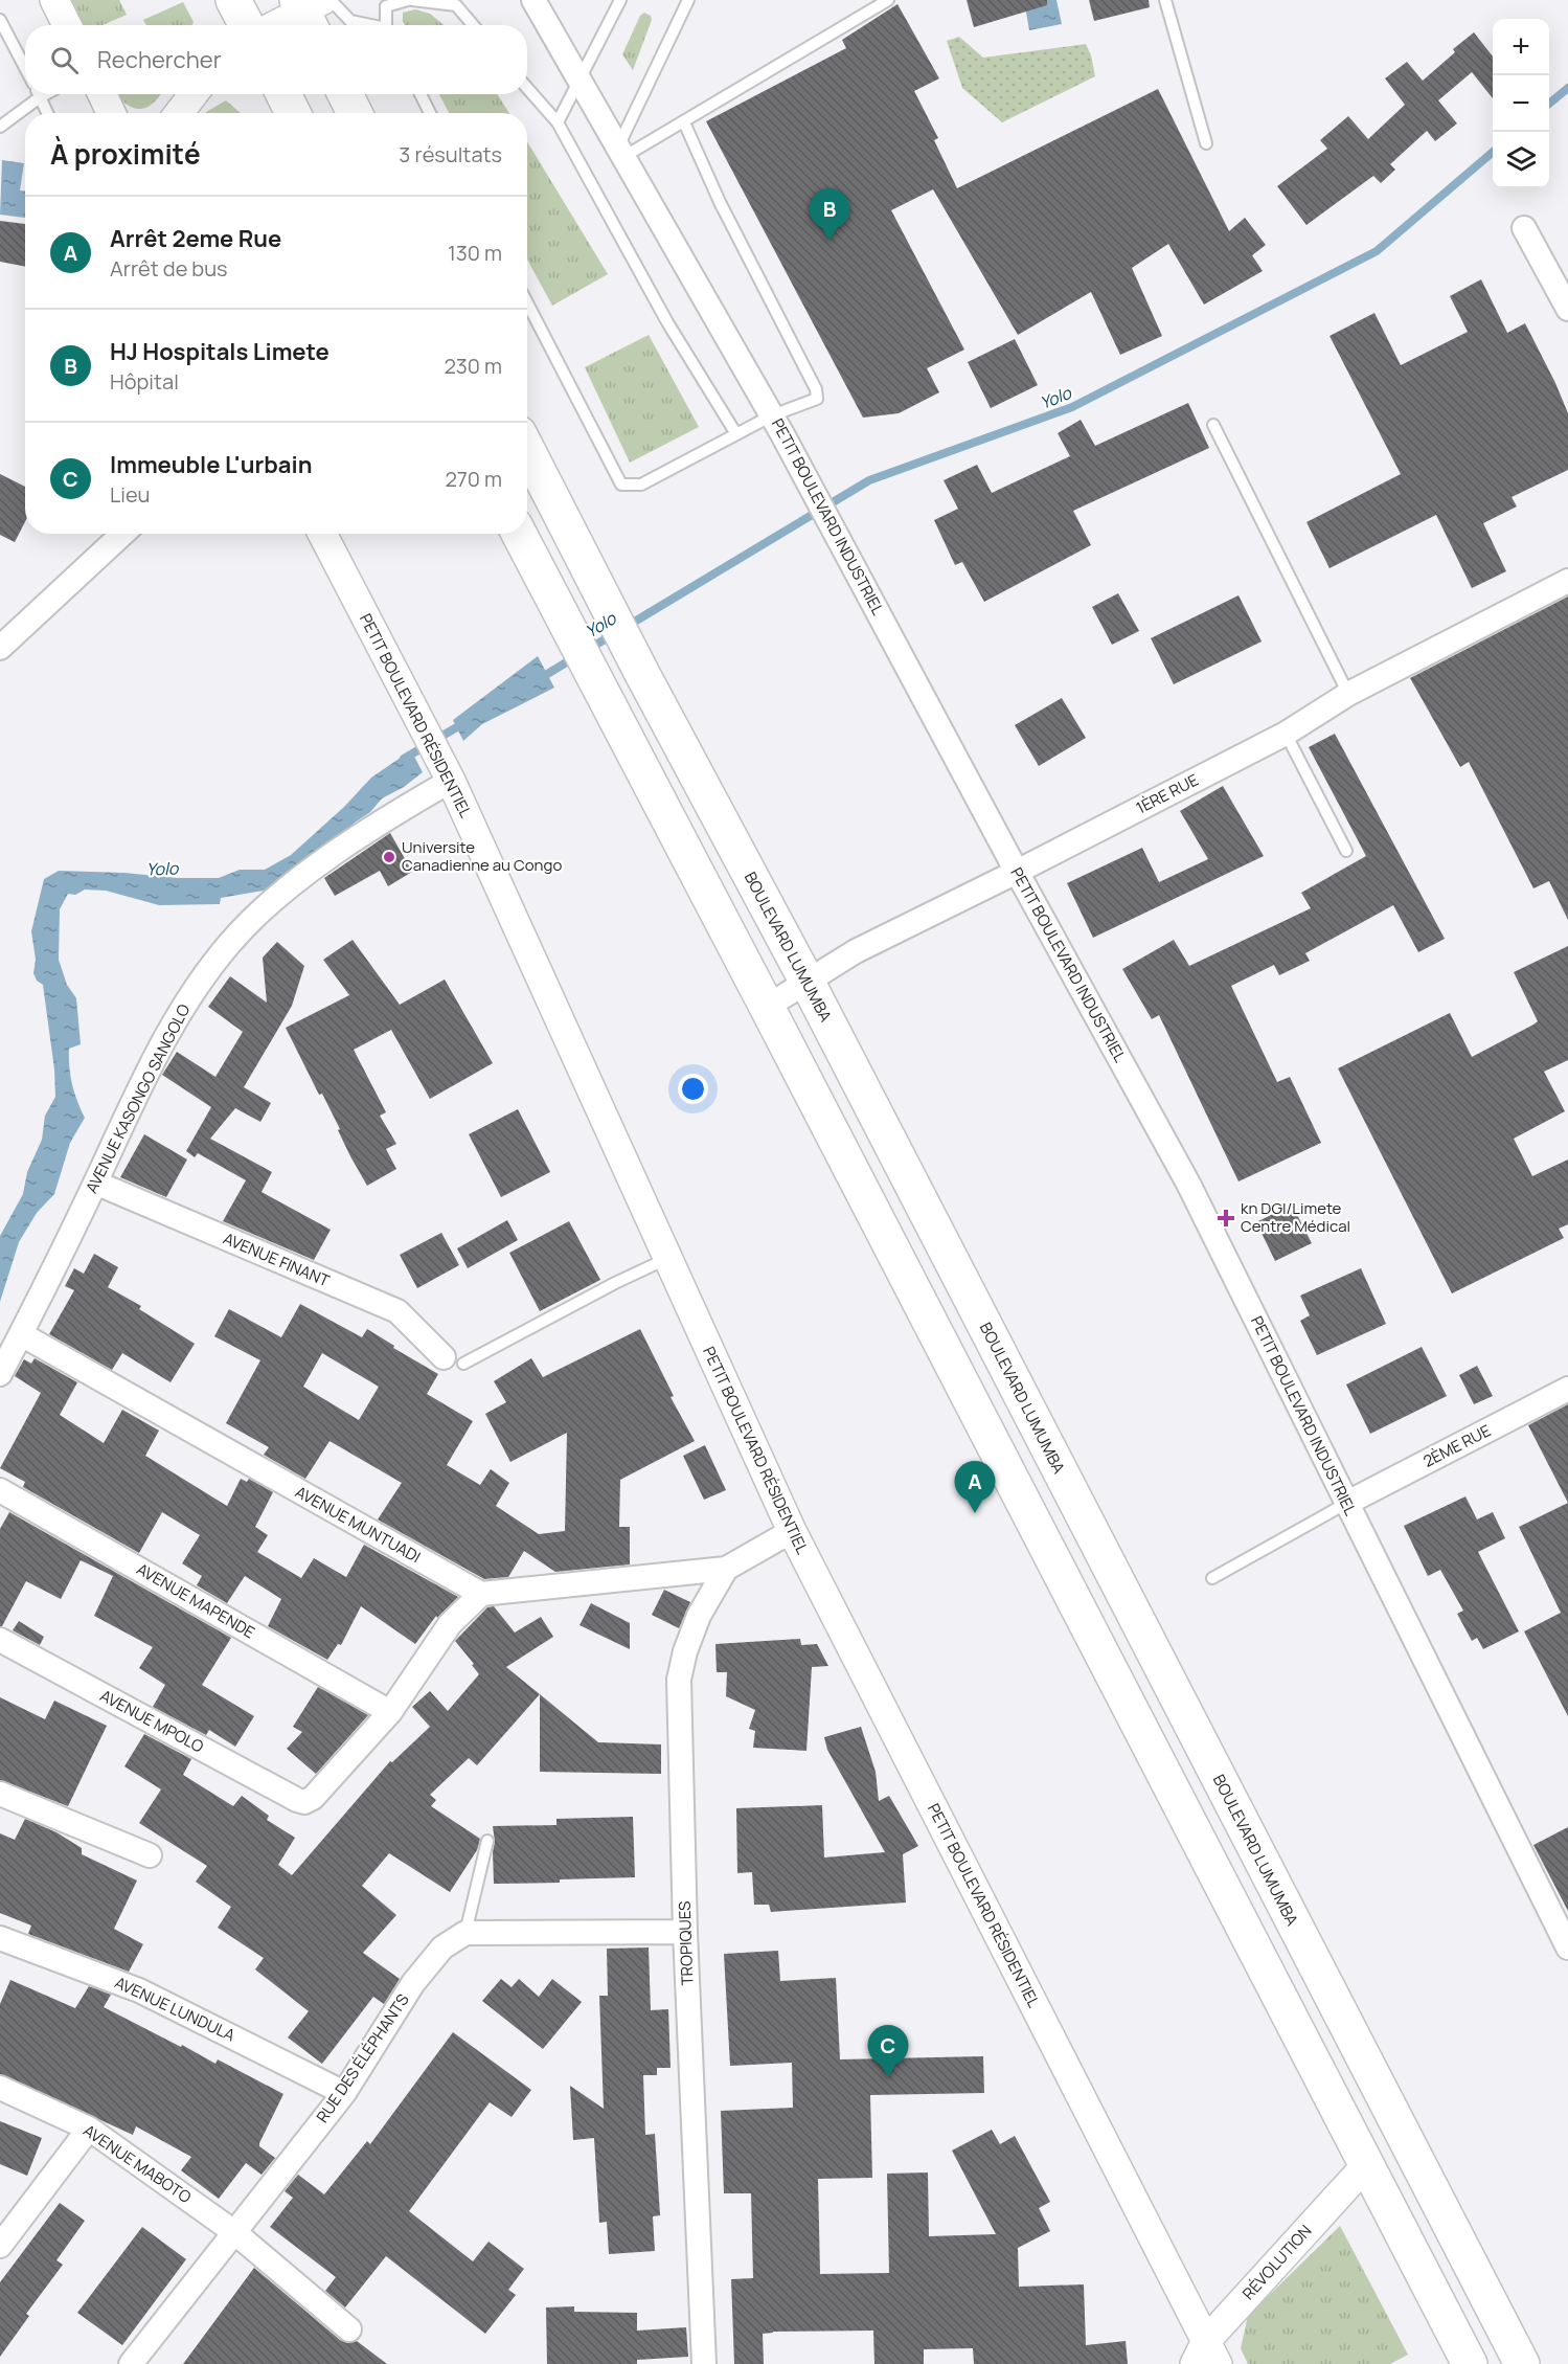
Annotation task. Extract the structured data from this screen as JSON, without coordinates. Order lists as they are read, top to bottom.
{
  "streets": {
    "highway": ["BOULEVARD LUMUMBA"],
    "street": [
      "PETIT BOULEVARD INDUSTRIEL",
      "PETIT BOULEVARD RÉSIDENTIEL",
      "1ÈRE RUE",
      "AVENUE KASONGO SANGOLO",
      "AVENUE FINANT",
      "2ÈME RUE",
      "AVENUE MUNTUADI",
      "AVENUE MAPENDE",
      "AVENUE MPOLO",
      "TROPIQUES",
      "AVENUE LUNDULA",
      "RUE DES ÉLÉPHANTS",
      "AVENUE MABOTO",
      "RÉVOLUTION"
    ]
  },
  "crossings": [
    ["PETIT BOULEVARD INDUSTRIEL", "1ÈRE RUE"],
    ["PETIT BOULEVARD INDUSTRIEL", "2ÈME RUE"],
    ["PETIT BOULEVARD RÉSIDENTIEL", "AVENUE KASONGO SANGOLO"],
    ["PETIT BOULEVARD RÉSIDENTIEL", "RÉVOLUTION"],
    ["1ÈRE RUE", "BOULEVARD LUMUMBA"],
    ["AVENUE KASONGO SANGOLO", "AVENUE FINANT"],
    ["AVENUE KASONGO SANGOLO", "AVENUE MUNTUADI"],
    ["AVENUE MAPENDE", "AVENUE MPOLO"],
    ["AVENUE LUNDULA", "RUE DES ÉLÉPHANTS"],
    ["RUE DES ÉLÉPHANTS", "AVENUE MABOTO"]
  ],
  "water": ["Yolo"],
  "places": {
    "other": ["Universite Canadienne au Congo"],
    "health": ["kn DGI/Limete Centre Médical"]
  },
  "page": {
    "map_buttons": ["+", "−"],
    "search": "Rechercher",
    "heading": ["À proximité", "3 résultats"],
    "pins": ["B", "A", "C"],
    "list": [
      {
        "mark": "A",
        "name": "Arrêt 2eme Rue",
        "note": "Arrêt de bus",
        "value": "130 m"
      },
      {
        "mark": "B",
        "name": "HJ Hospitals Limete",
        "note": "Hôpital",
        "value": "230 m"
      },
      {
        "mark": "C",
        "name": "Immeuble L'urbain",
        "note": "Lieu",
        "value": "270 m"
      }
    ]
  }
}
